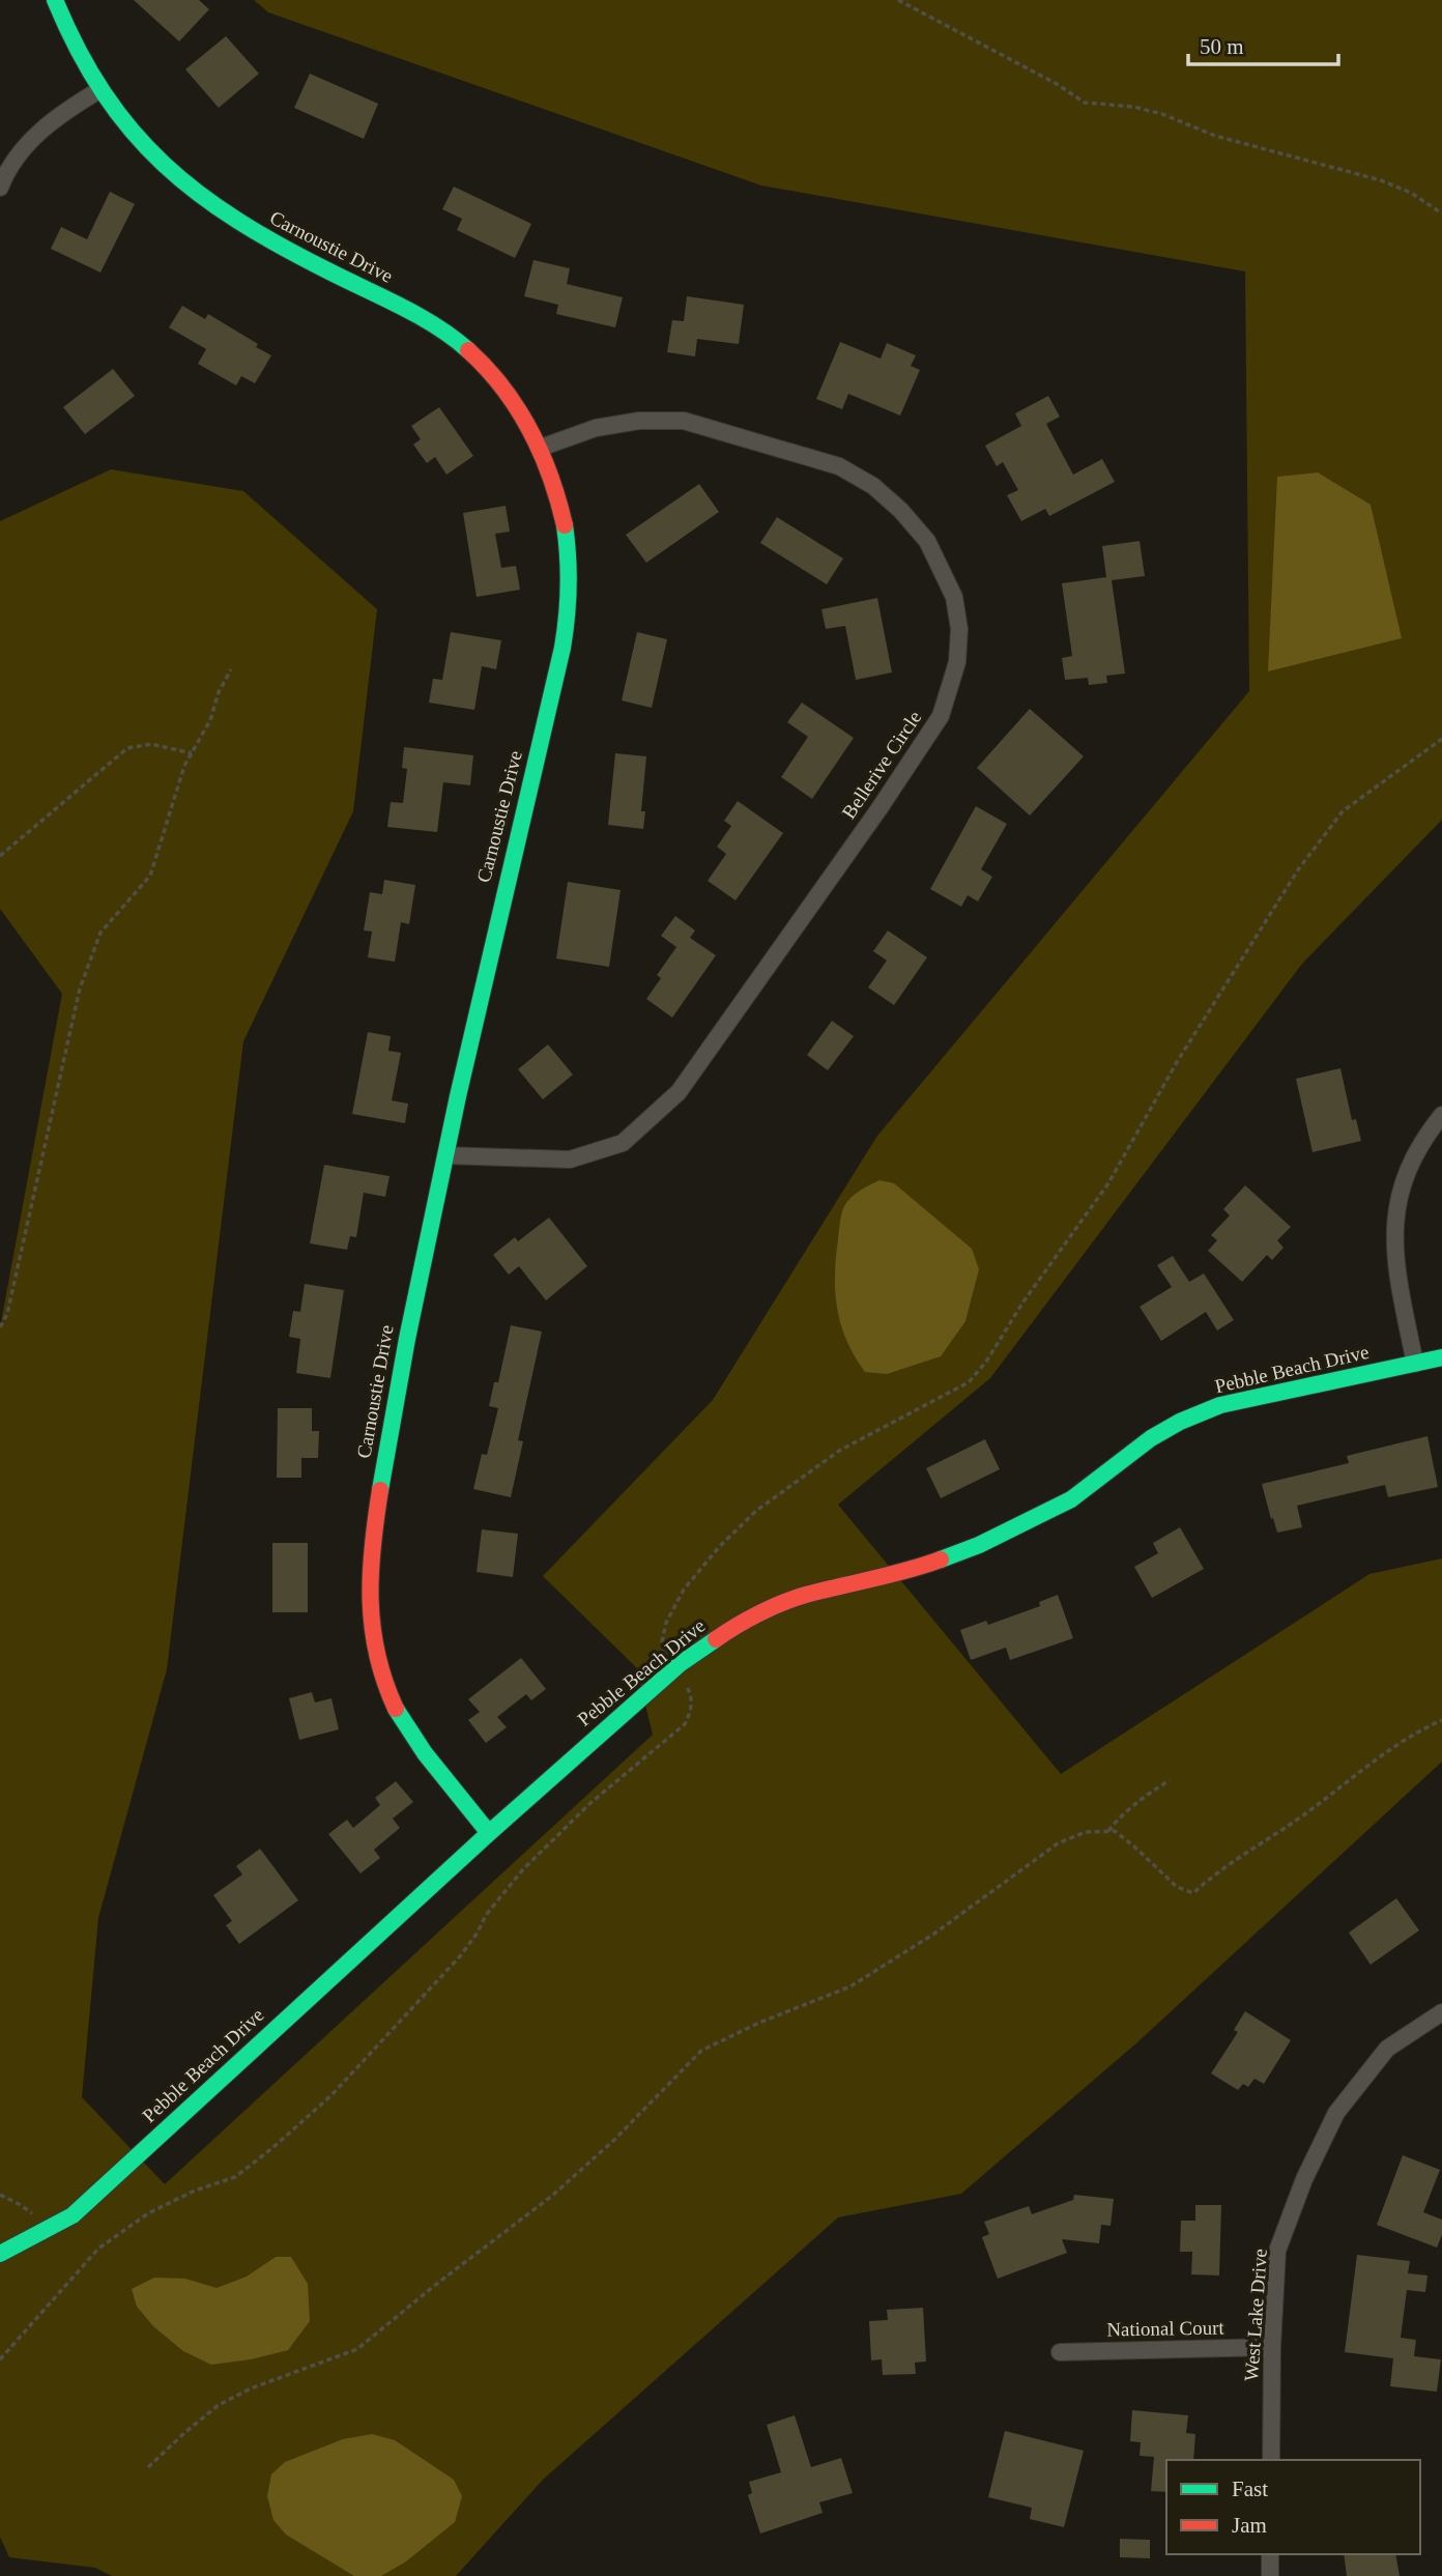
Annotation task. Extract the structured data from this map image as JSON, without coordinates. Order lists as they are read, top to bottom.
{
  "streets": {
    "street": [
      "Carnoustie Drive",
      "Bellerive Circle",
      "Pebble Beach Drive",
      "West Lake Drive",
      "National Court"
    ]
  },
  "crossings": [
    ["Carnoustie Drive", "Bellerive Circle"],
    ["Carnoustie Drive", "Pebble Beach Drive"],
    ["West Lake Drive", "National Court"]
  ],
  "legend": ["Fast", "Jam"],
  "scale_bar": "50 m"
}
